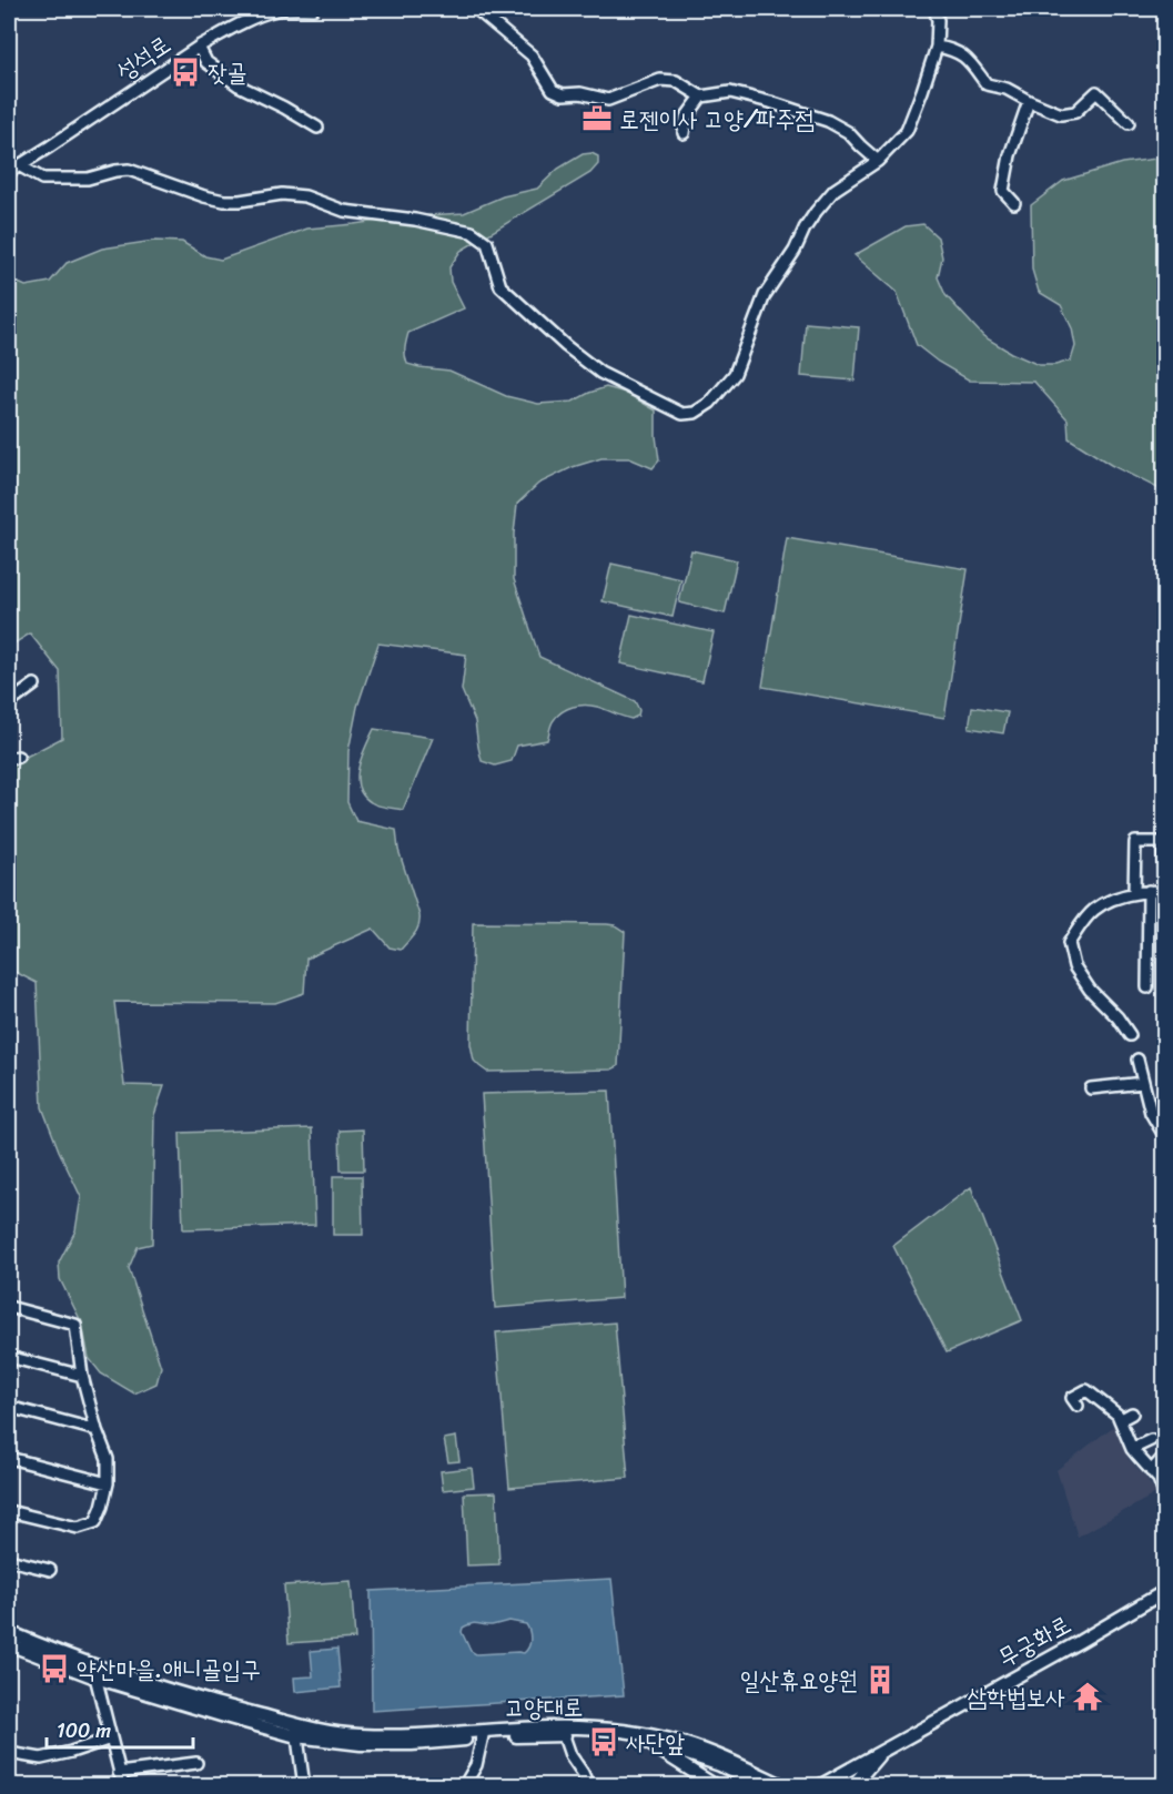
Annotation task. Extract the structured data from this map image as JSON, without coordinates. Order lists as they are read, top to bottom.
{
  "streets": {
    "main road": ["무궁화로", "고양대로"],
    "street": ["성석로"]
  },
  "places": {
    "bus stop": ["잣골", "약산마을.애니골입구", "사단앞"],
    "office": ["로젠이사 고양/파주점"],
    "building": ["일산휴요양원"],
    "temple": ["삼학법보사"]
  },
  "scale_bar": "100 m"
}
